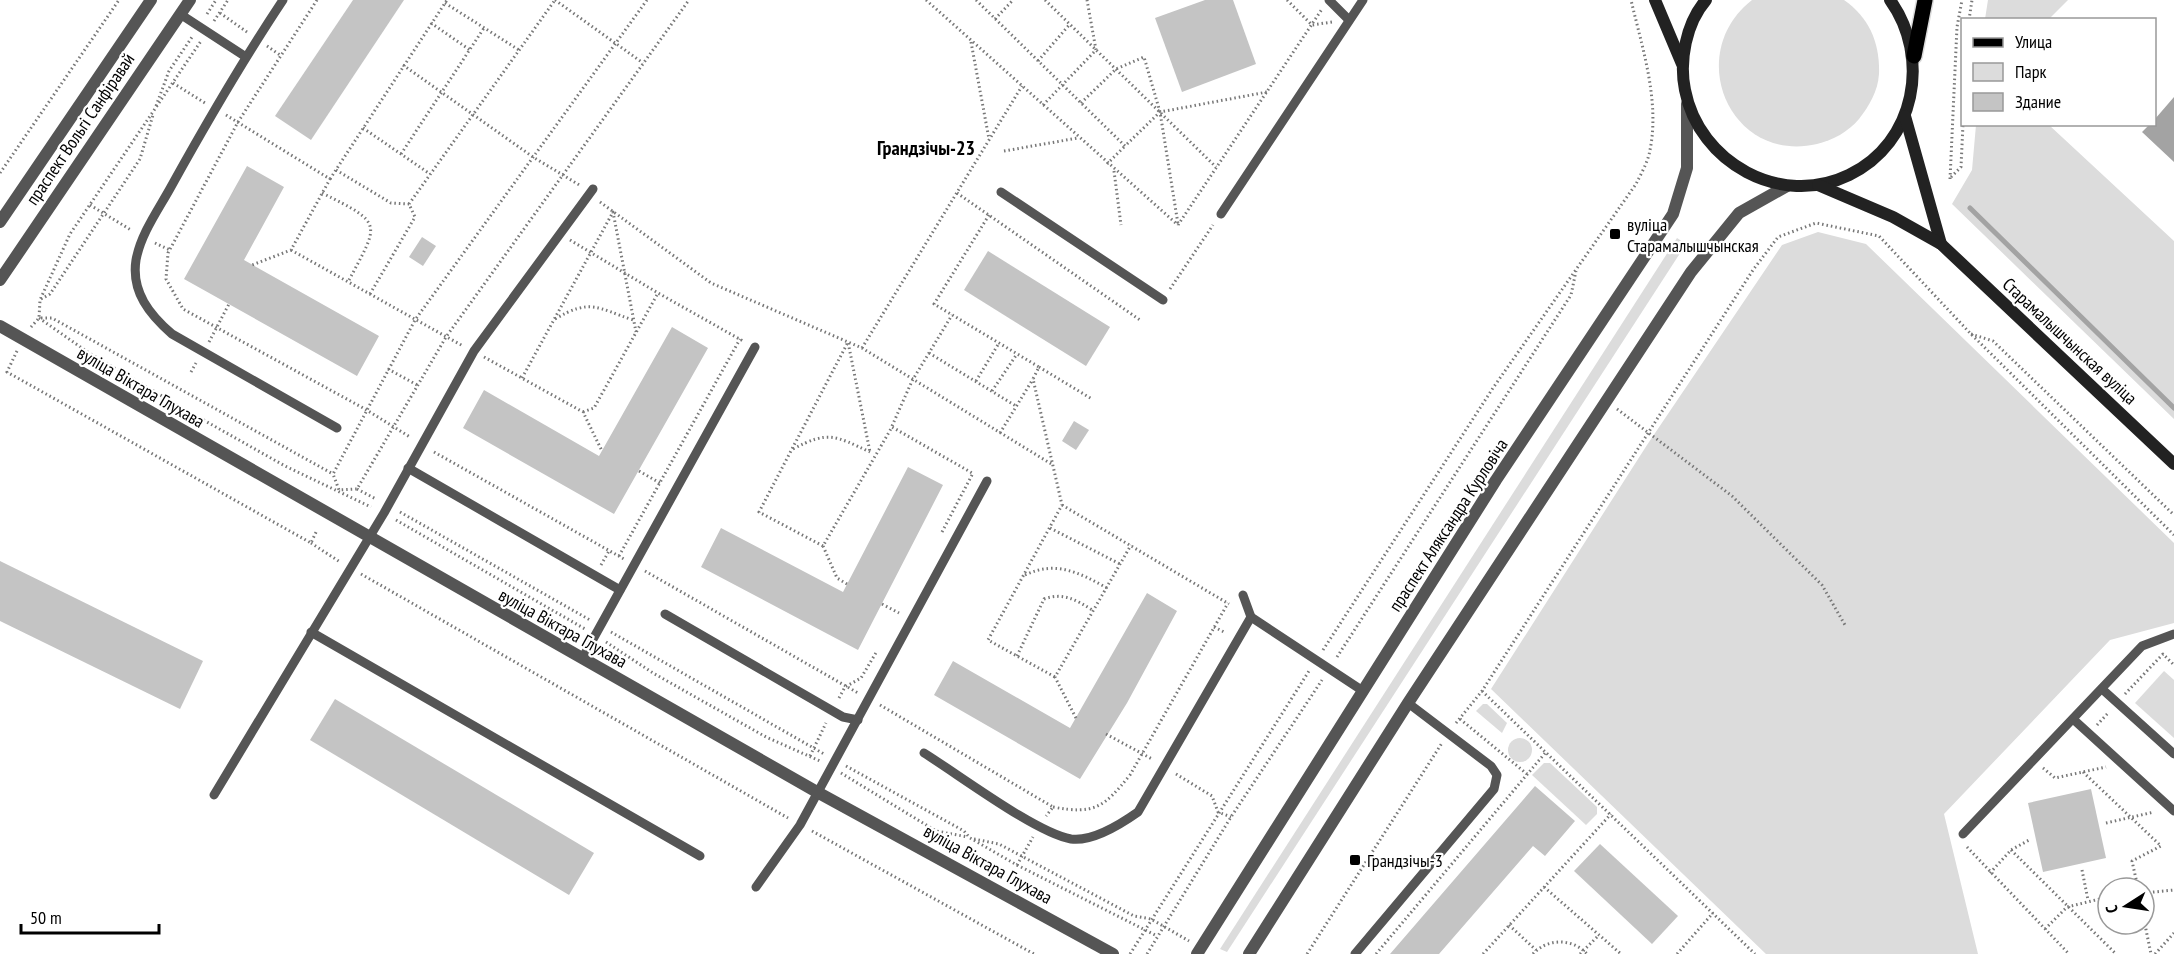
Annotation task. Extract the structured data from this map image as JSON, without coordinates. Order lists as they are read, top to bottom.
{
  "streets": {
    "main road": ["Старамалышчынская вуліца"],
    "street": ["праспект Вольгі Санфіравай", "вуліца Віктара Глухава", "праспект Аляксандра Курловіча"]
  },
  "crossings": [
    ["Старамалышчынская вуліца", "праспект Аляксандра Курловіча"]
  ],
  "districts": ["Грандзічы-23"],
  "places": {
    "transit": ["вуліца Старамалышчынская", "Грандзічы-3"]
  },
  "legend": ["Улица", "Парк", "Здание"],
  "scale_bar": "50 m",
  "north": "left"
}
